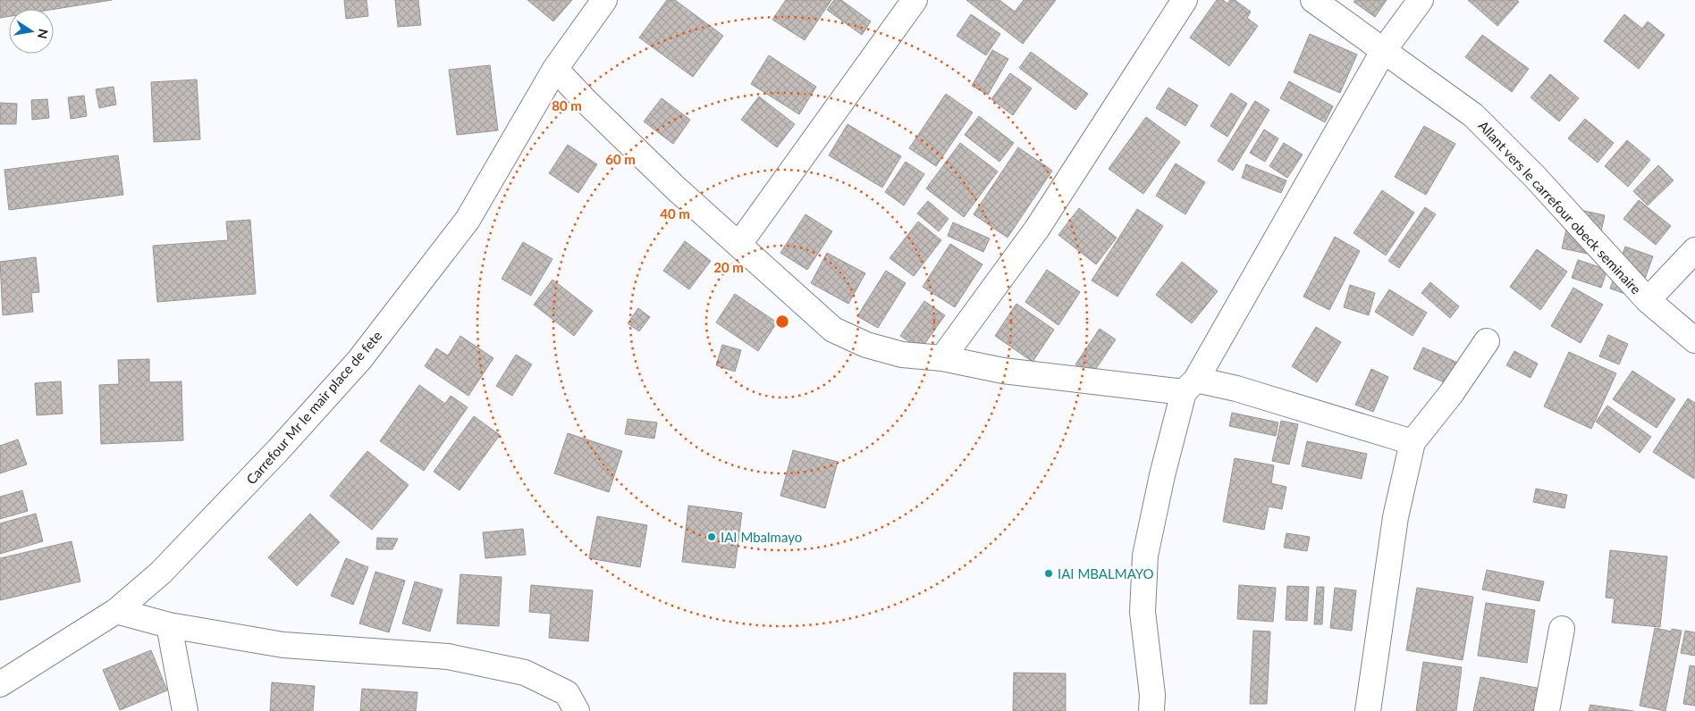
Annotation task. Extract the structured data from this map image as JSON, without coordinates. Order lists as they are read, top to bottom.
{
  "streets": {
    "street": ["Allant vers le carrefour obeck seminaire", "Carrefour Mr le mair place de fete"]
  },
  "places": ["IAI Mbalmayo", "IAI MBALMAYO"],
  "north": "right",
  "rings": [
    "80 m",
    "60 m",
    "40 m",
    "20 m"
  ]
}
